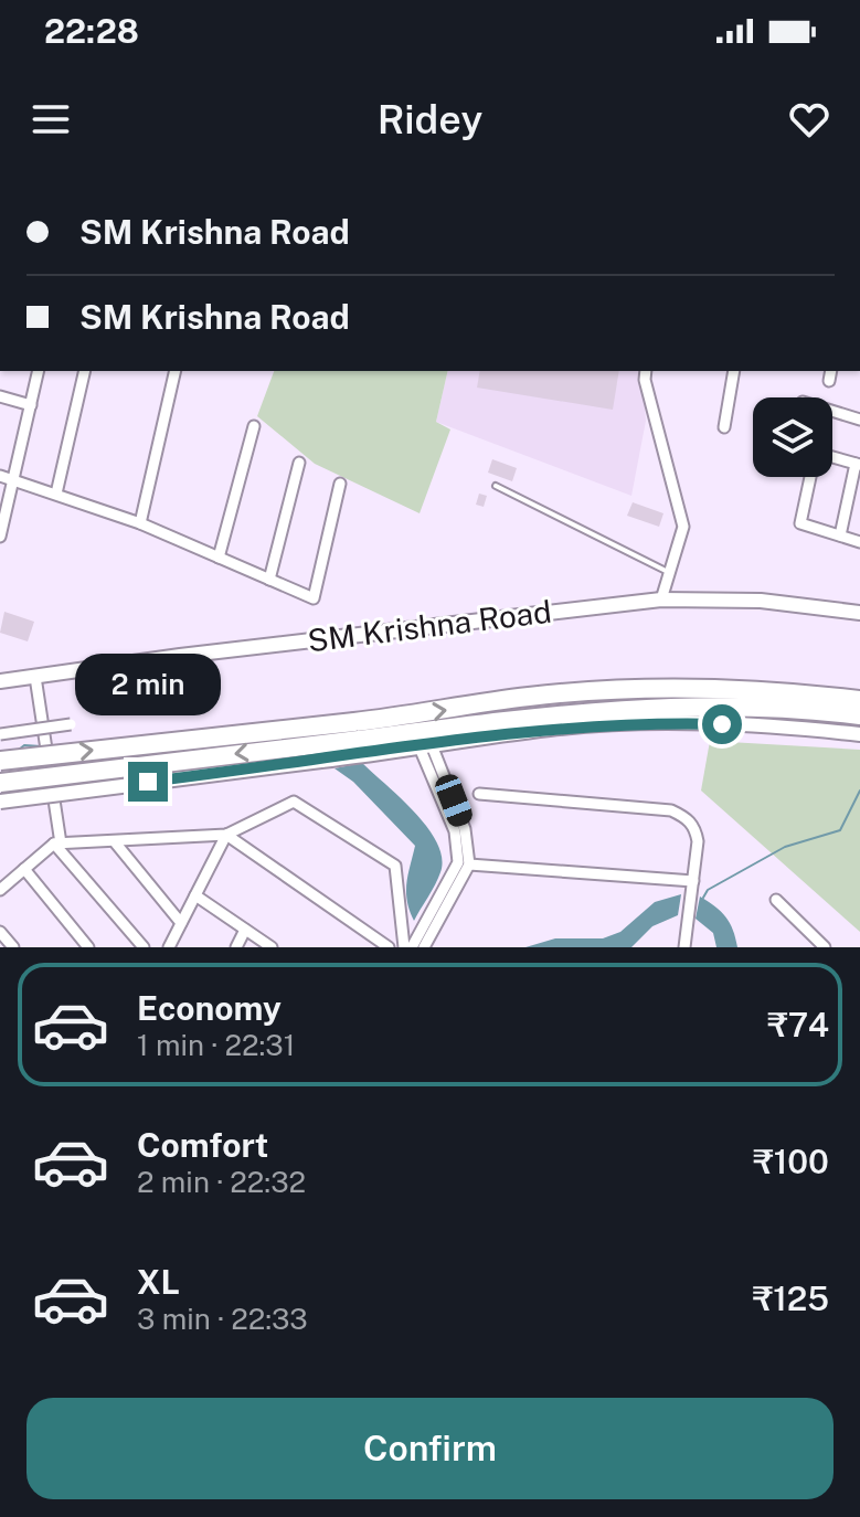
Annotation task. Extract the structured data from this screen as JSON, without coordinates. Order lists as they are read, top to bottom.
{
  "streets": {
    "street": ["SM Krishna Road"]
  },
  "page": {
    "status": "22:28",
    "header": "Ridey",
    "banner": ["SM Krishna Road", "SM Krishna Road"],
    "bubble": "2 min",
    "list": [
      {
        "name": "Economy",
        "note": "1 min · 22:31",
        "value": "₹74"
      },
      {
        "name": "Comfort",
        "note": "2 min · 22:32",
        "value": "₹100"
      },
      {
        "name": "XL",
        "note": "3 min · 22:33",
        "value": "₹125"
      }
    ],
    "buttons": "Confirm"
  }
}
